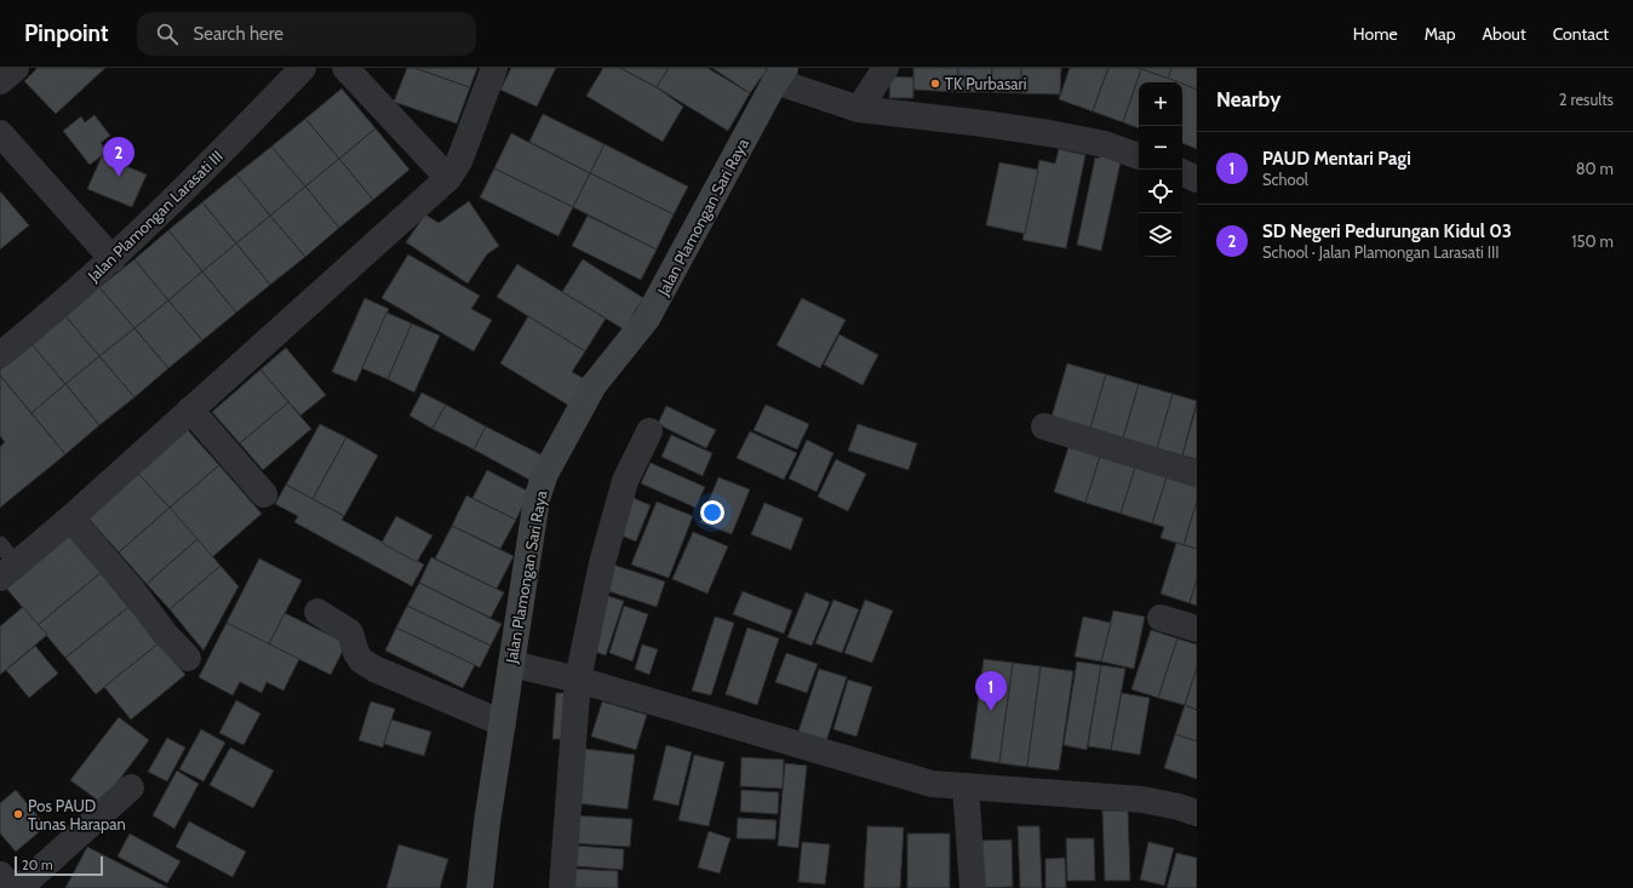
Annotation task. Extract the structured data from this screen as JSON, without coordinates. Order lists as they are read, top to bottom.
{
  "streets": {
    "street": ["Jalan Plamongan Larasati III", "Jalan Plamongan Sari Raya"]
  },
  "places": ["TK Purbasari", "Pos PAUD Tunas Harapan"],
  "scale_bar": "20 m",
  "page": {
    "header": "Pinpoint",
    "search": "Search here",
    "nav": [
      "Home",
      "Map",
      "About",
      "Contact"
    ],
    "heading": ["Nearby", "2 results"],
    "map_buttons": ["+", "−"],
    "list": [
      {
        "mark": "1",
        "name": "PAUD Mentari Pagi",
        "note": "School",
        "value": "80 m"
      },
      {
        "mark": "2",
        "name": "SD Negeri Pedurungan Kidul 03",
        "note": "School · Jalan Plamongan Larasati III",
        "value": "150 m"
      }
    ],
    "pins": ["2", "1"],
    "scale": "20 m"
  }
}
